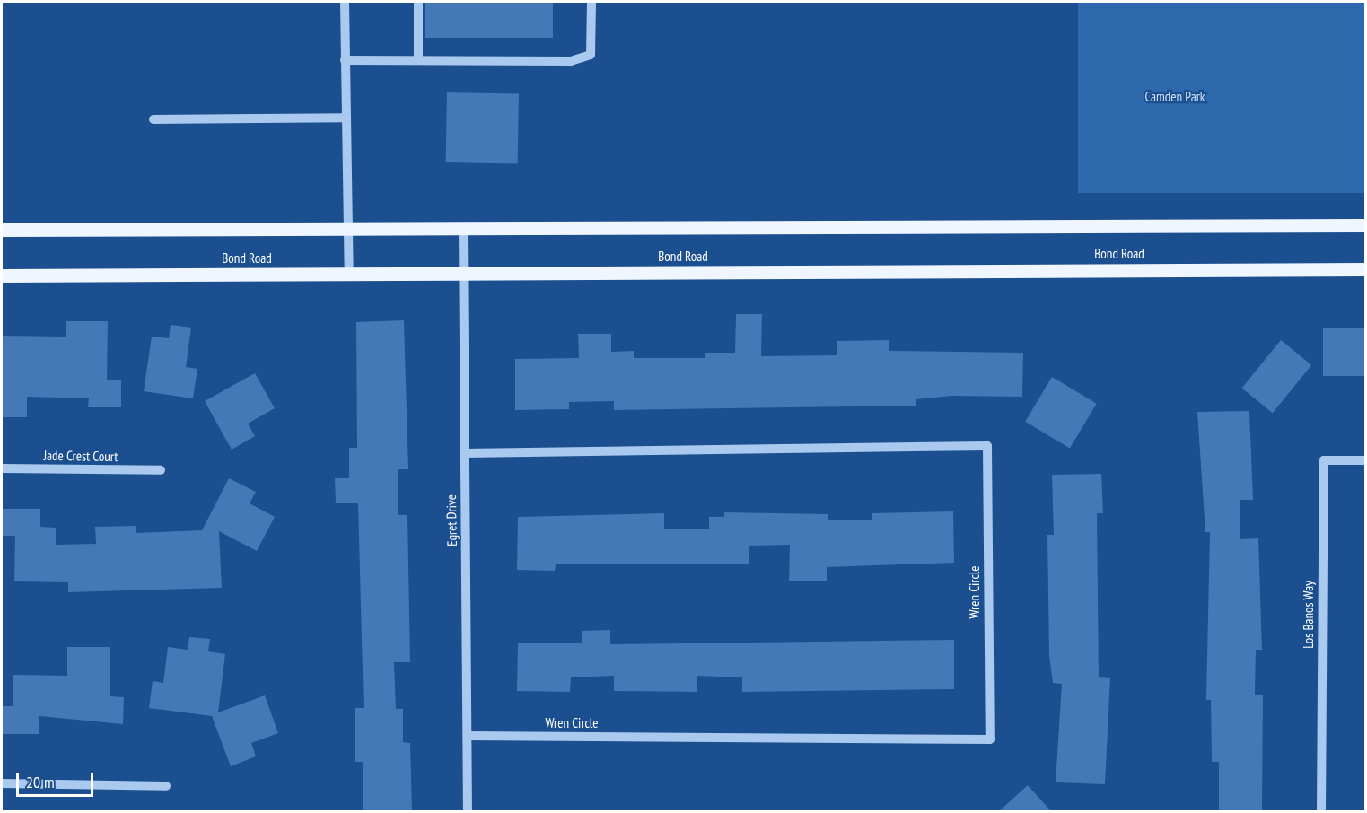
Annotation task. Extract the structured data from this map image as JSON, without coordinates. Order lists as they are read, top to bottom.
{
  "streets": {
    "main road": ["Bond Road"],
    "street": [
      "Jade Crest Court",
      "Egret Drive",
      "Wren Circle",
      "Los Banos Way"
    ]
  },
  "crossings": [
    ["Bond Road", "Egret Drive"],
    ["Egret Drive", "Wren Circle"]
  ],
  "parks": ["Camden Park"],
  "scale_bar": "20 m"
}
